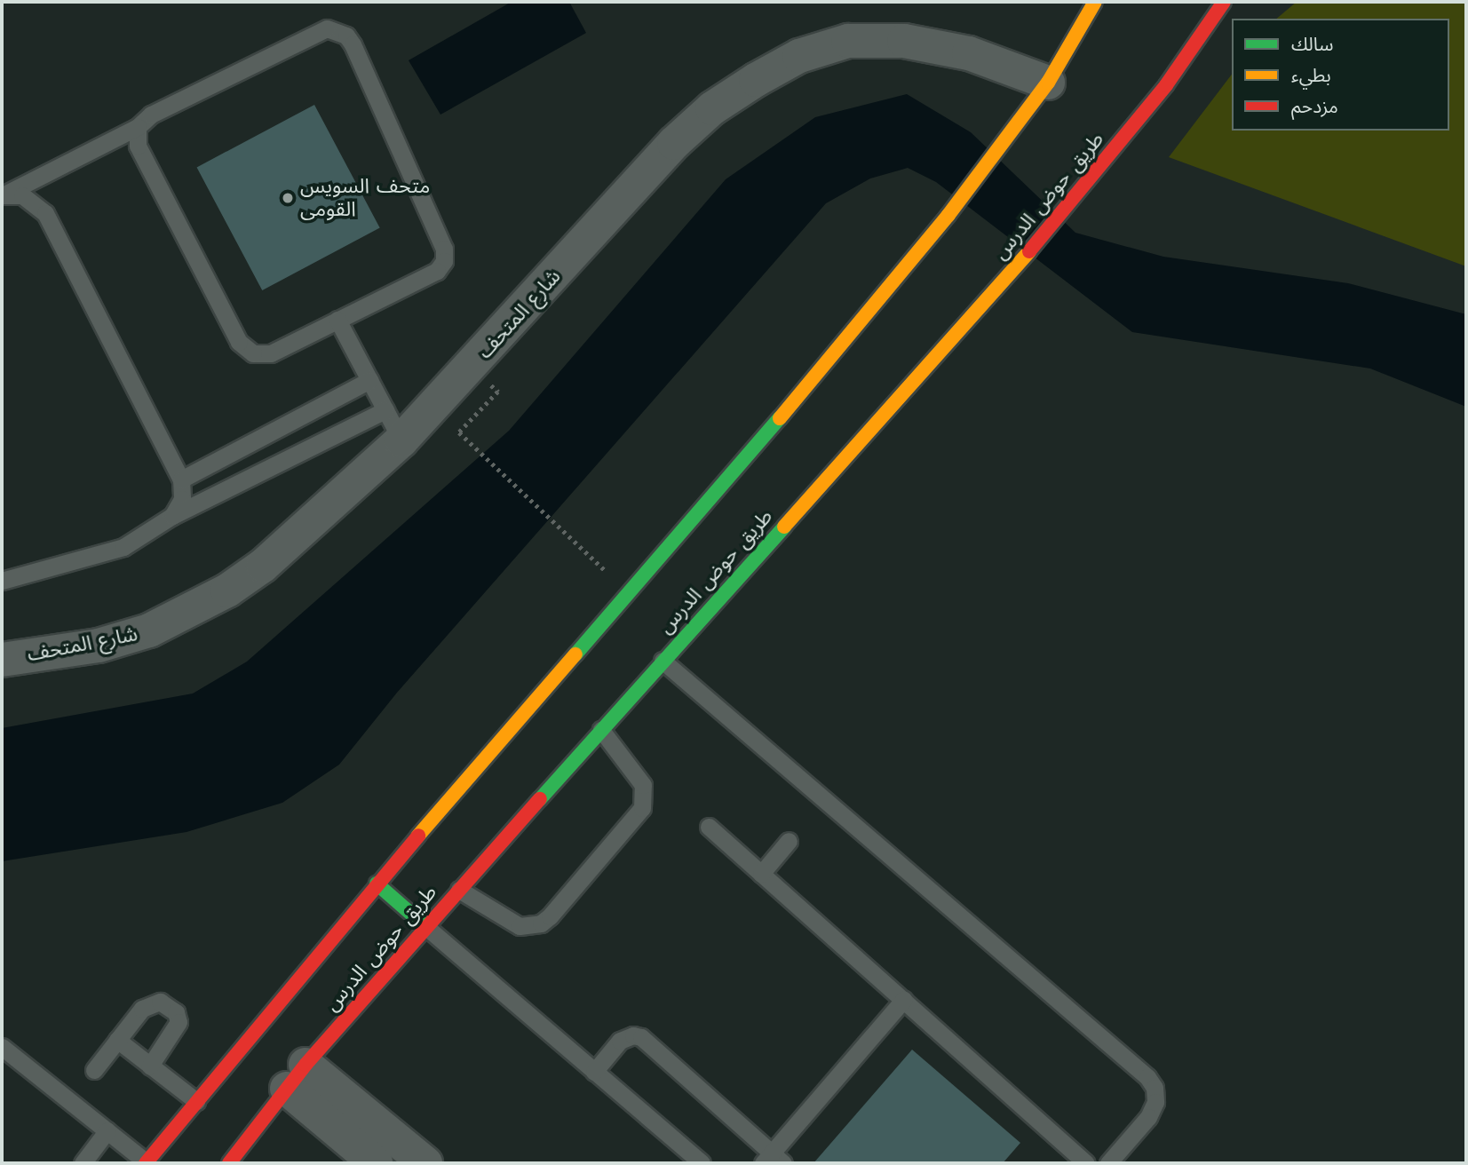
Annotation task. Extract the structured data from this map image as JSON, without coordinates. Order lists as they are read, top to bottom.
{
  "streets": {
    "main road": ["طريق حوض الدرس"],
    "street": ["شارع المتحف"]
  },
  "places": ["متحف السويس القومى"],
  "legend": ["سالك", "بطيء", "مزدحم"]
}
